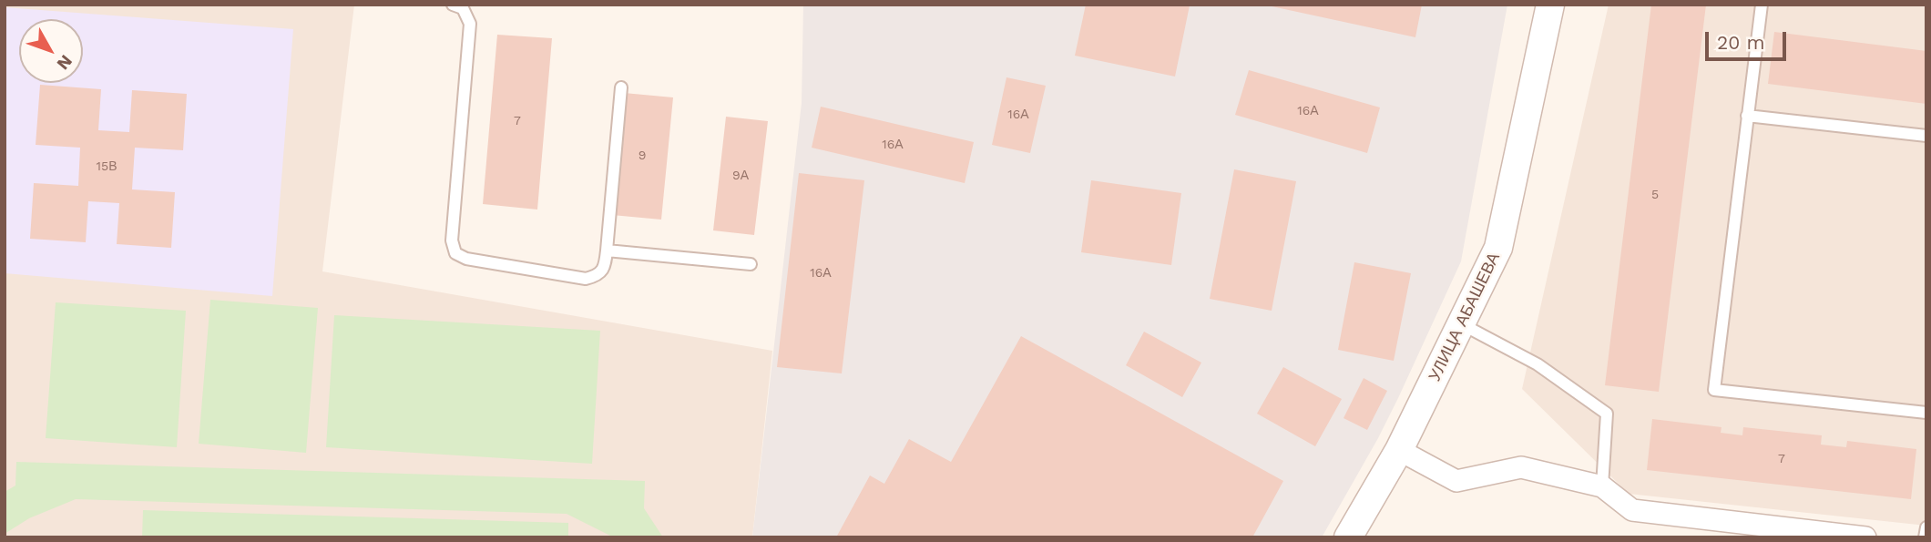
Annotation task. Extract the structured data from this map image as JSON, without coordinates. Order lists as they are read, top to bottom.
{
  "streets": {
    "street": ["УЛИЦА АБАШЕВА"]
  },
  "house_numbers": [
    "16А",
    "16А",
    "7",
    "16А",
    "9",
    "15В",
    "9А",
    "5",
    "16А",
    "7"
  ],
  "scale_bar": "20 m",
  "north": "bottom right"
}
